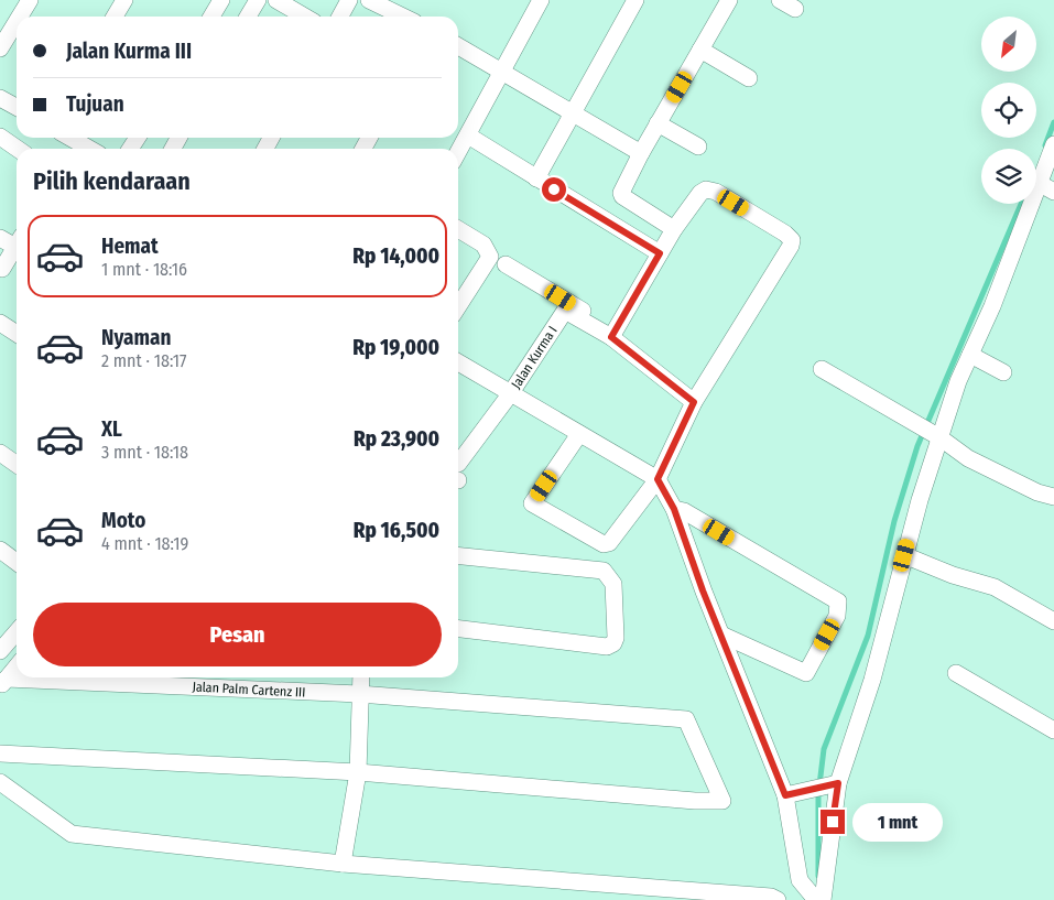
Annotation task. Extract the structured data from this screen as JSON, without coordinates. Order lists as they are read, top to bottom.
{
  "streets": {
    "street": ["Jalan Kurma I", "Jalan Palm Cartenz III"]
  },
  "north": "bottom left",
  "page": {
    "banner": ["Jalan Kurma III", "Tujuan"],
    "heading": "Pilih kendaraan",
    "list": [
      {
        "name": "Hemat",
        "note": "1 mnt · 18:16",
        "value": "Rp 14,000"
      },
      {
        "name": "Nyaman",
        "note": "2 mnt · 18:17",
        "value": "Rp 19,000"
      },
      {
        "name": "XL",
        "note": "3 mnt · 18:18",
        "value": "Rp 23,900"
      },
      {
        "name": "Moto",
        "note": "4 mnt · 18:19",
        "value": "Rp 16,500"
      }
    ],
    "buttons": "Pesan",
    "bubble": "1 mnt"
  }
}
